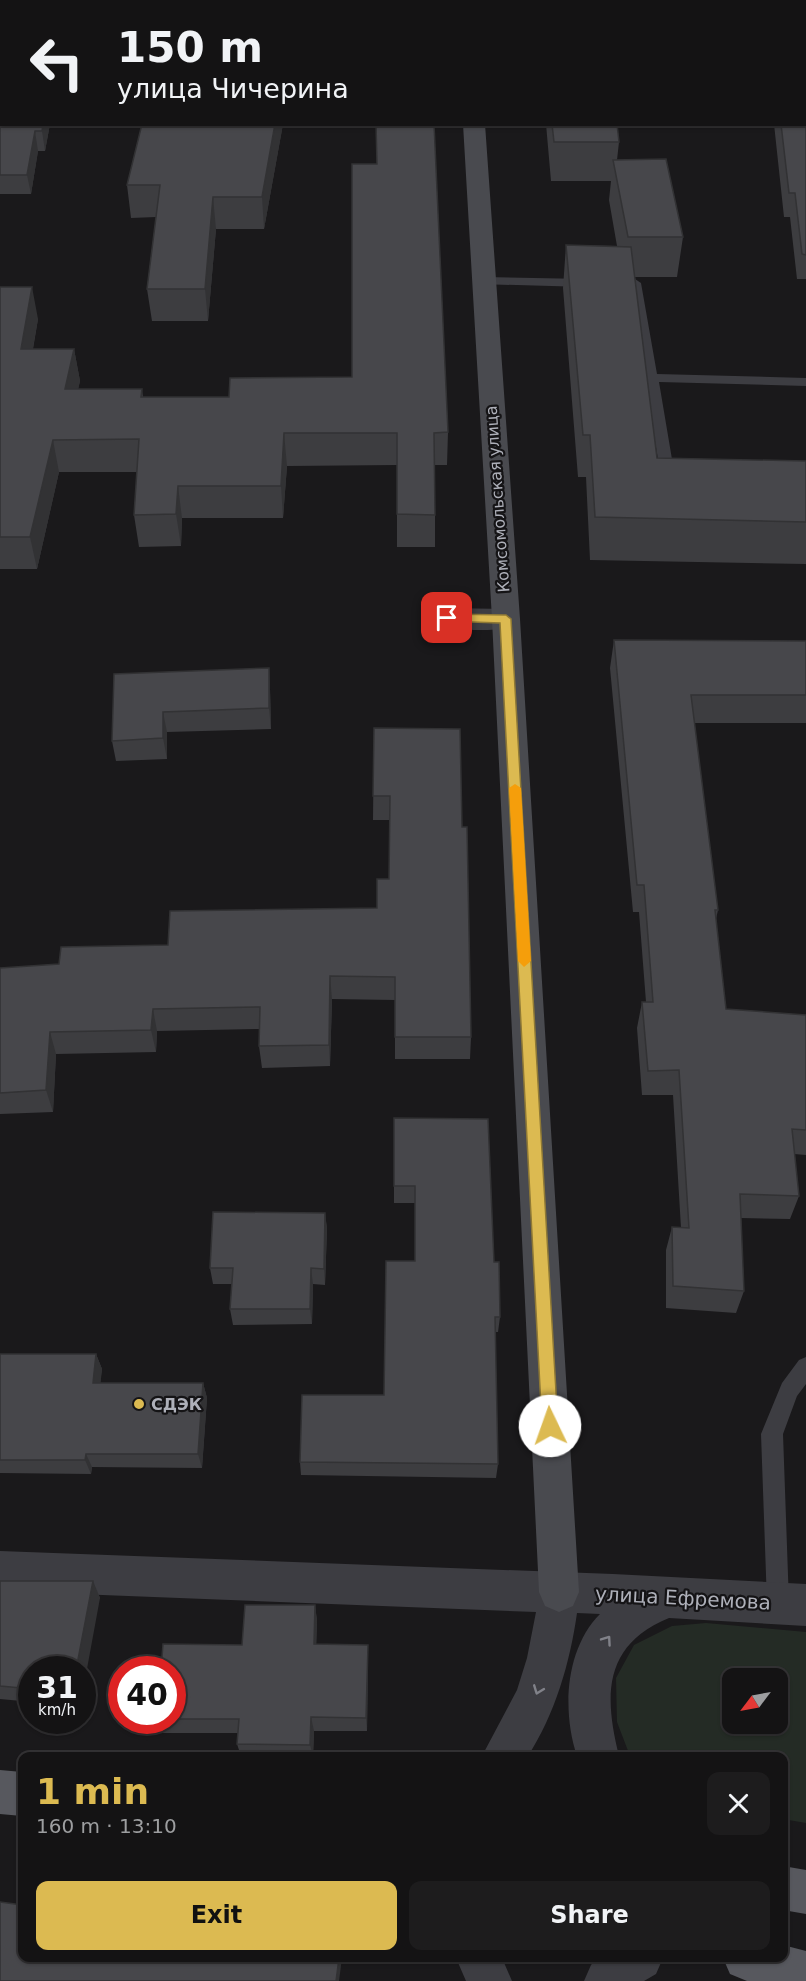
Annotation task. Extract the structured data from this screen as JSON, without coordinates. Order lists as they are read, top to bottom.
{
  "streets": {
    "street": ["Комсомольская улица", "улица Ефремова"]
  },
  "crossings": [
    ["Комсомольская улица", "улица Ефремова"]
  ],
  "places": ["СДЭК"],
  "north": "bottom left",
  "page": {
    "turn": ["150 m", "улица Чичерина"],
    "speed": "31 km/h",
    "limit": "40",
    "heading": ["1 min", "160 m · 13:10"],
    "buttons": ["Exit", "Share"]
  }
}
